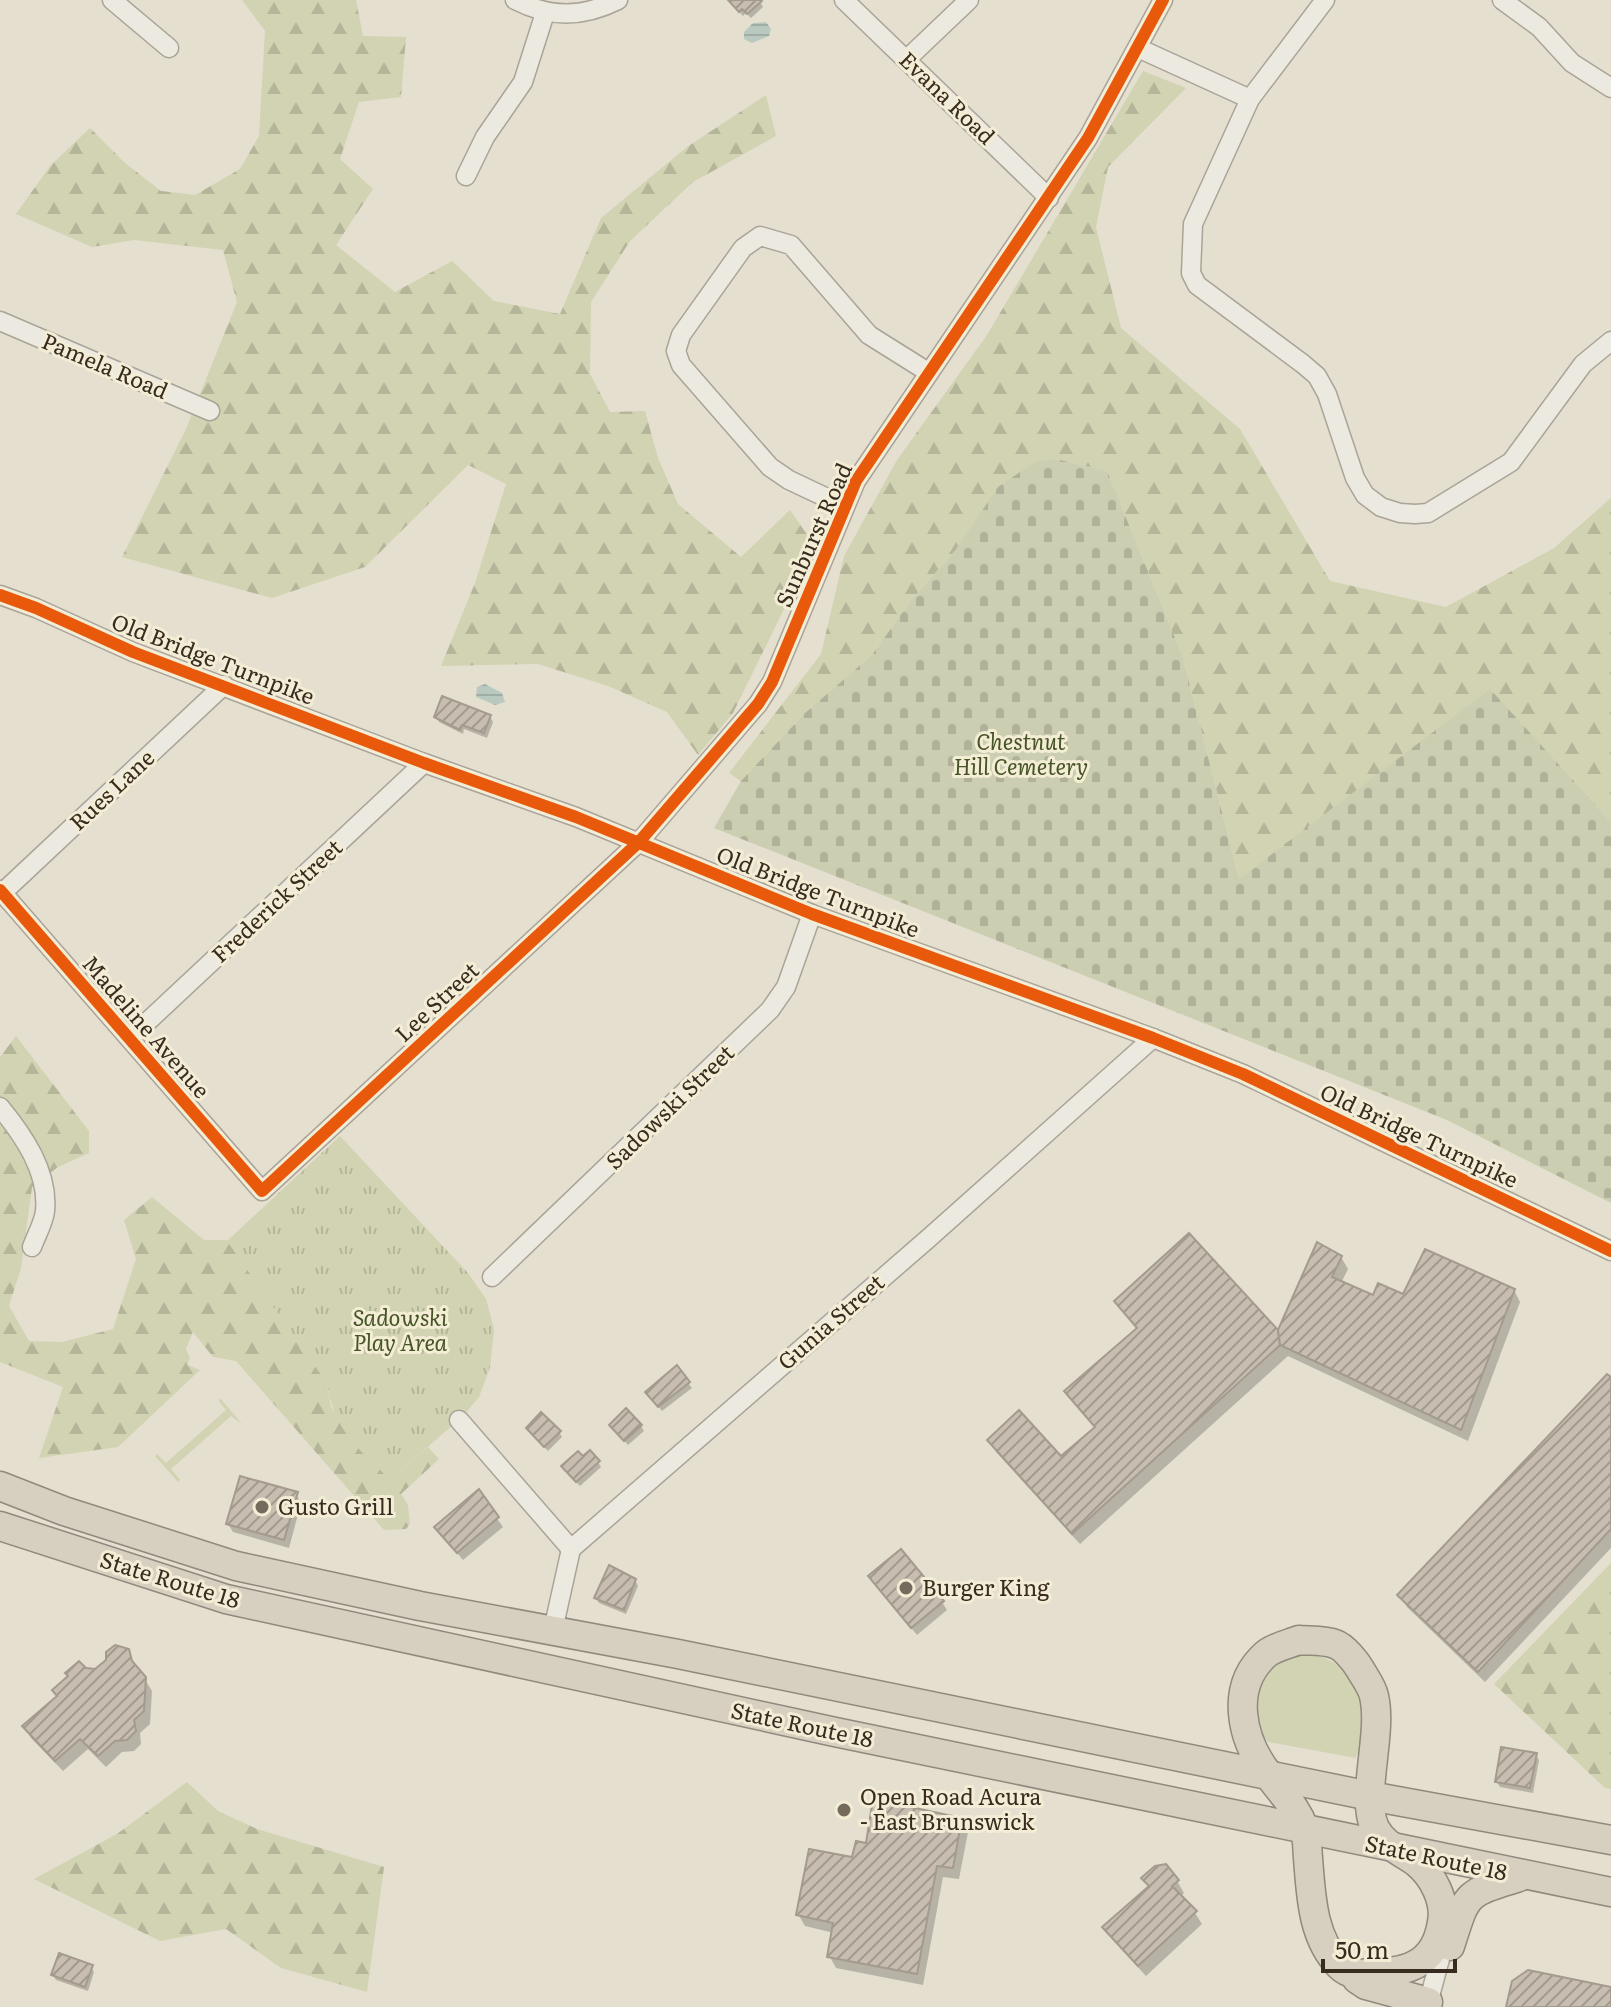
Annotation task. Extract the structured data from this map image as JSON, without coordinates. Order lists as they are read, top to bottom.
{
  "streets": {
    "highway": ["State Route 18"],
    "street": [
      "Evana Road",
      "Pamela Road",
      "Sunburst Road",
      "Old Bridge Turnpike",
      "Rues Lane",
      "Frederick Street",
      "Lee Street",
      "Madeline Avenue",
      "Sadowski Street",
      "Gunia Street"
    ]
  },
  "crossings": [
    ["Evana Road", "Sunburst Road"],
    ["Sunburst Road", "Old Bridge Turnpike"],
    ["Sunburst Road", "Lee Street"],
    ["Old Bridge Turnpike", "Rues Lane"],
    ["Old Bridge Turnpike", "Frederick Street"],
    ["Old Bridge Turnpike", "Lee Street"],
    ["Old Bridge Turnpike", "Sadowski Street"],
    ["Old Bridge Turnpike", "Gunia Street"],
    ["Rues Lane", "Madeline Avenue"],
    ["Frederick Street", "Madeline Avenue"],
    ["Lee Street", "Madeline Avenue"]
  ],
  "parks": ["Chestnut Hill Cemetery", "Sadowski Play Area"],
  "places": ["Gusto Grill", "Burger King", "Open Road Acura - East Brunswick"],
  "scale_bar": "50 m"
}
